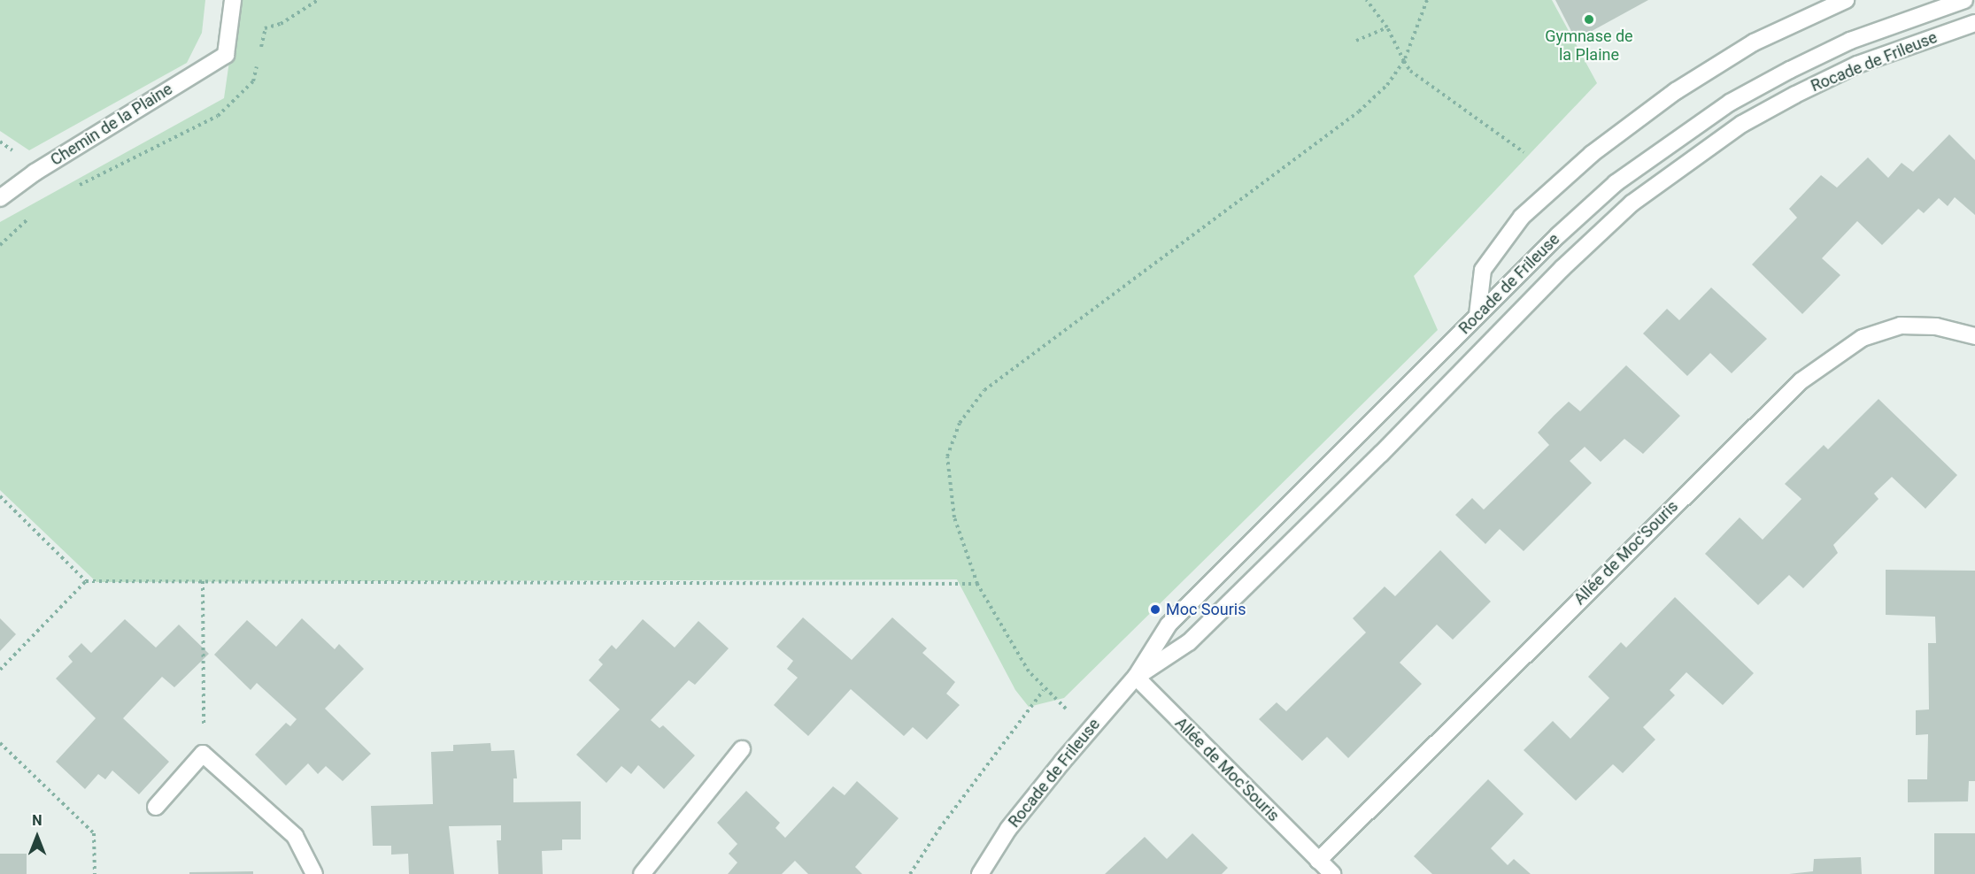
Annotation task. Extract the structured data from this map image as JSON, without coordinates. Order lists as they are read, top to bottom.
{
  "streets": {
    "street": ["Rocade de Frileuse", "Chemin de la Plaine", "Allée de Moc'Souris"]
  },
  "crossings": [
    ["Rocade de Frileuse", "Allée de Moc'Souris"]
  ],
  "places": ["Gymnase de la Plaine", "Moc Souris"],
  "north": "top"
}
